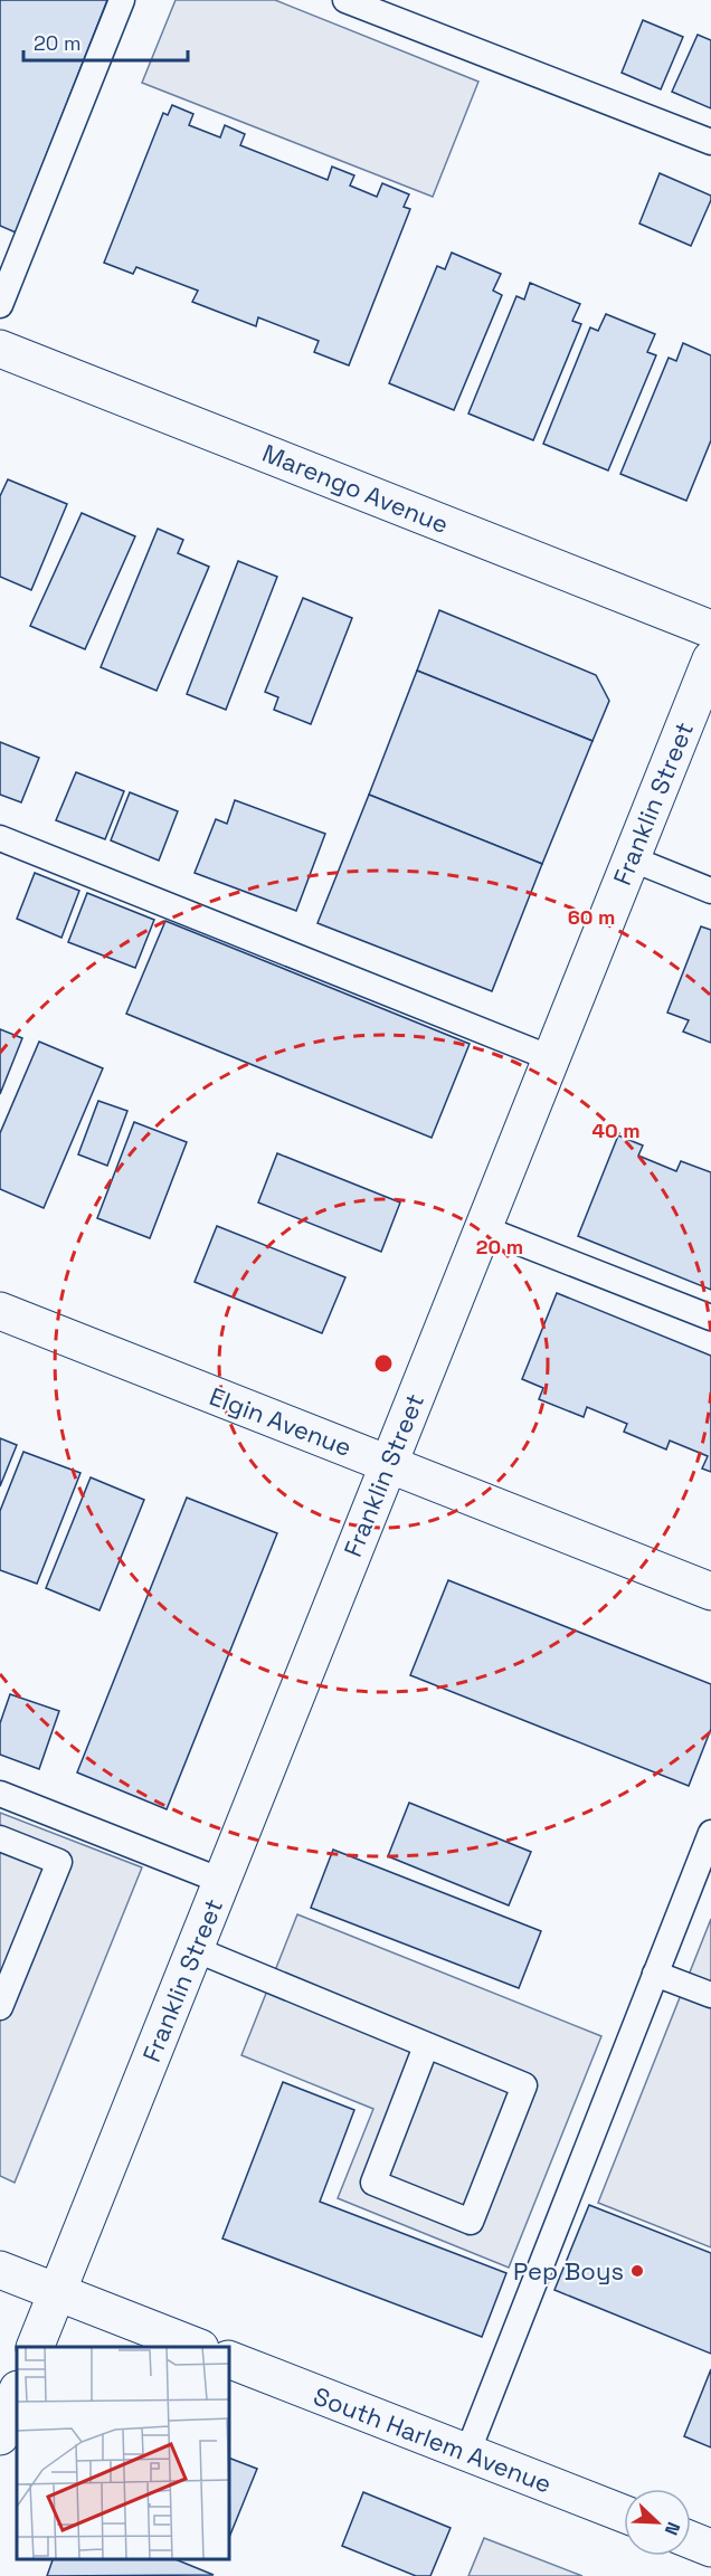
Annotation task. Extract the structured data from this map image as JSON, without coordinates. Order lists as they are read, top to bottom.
{
  "streets": {
    "street": [
      "Marengo Avenue",
      "Franklin Street",
      "Elgin Avenue",
      "South Harlem Avenue"
    ]
  },
  "crossings": [
    ["Franklin Street", "Elgin Avenue"]
  ],
  "places": ["Pep Boys"],
  "scale_bar": "20 m",
  "north": "bottom right",
  "rings": ["60 m", "40 m", "20 m"]
}
